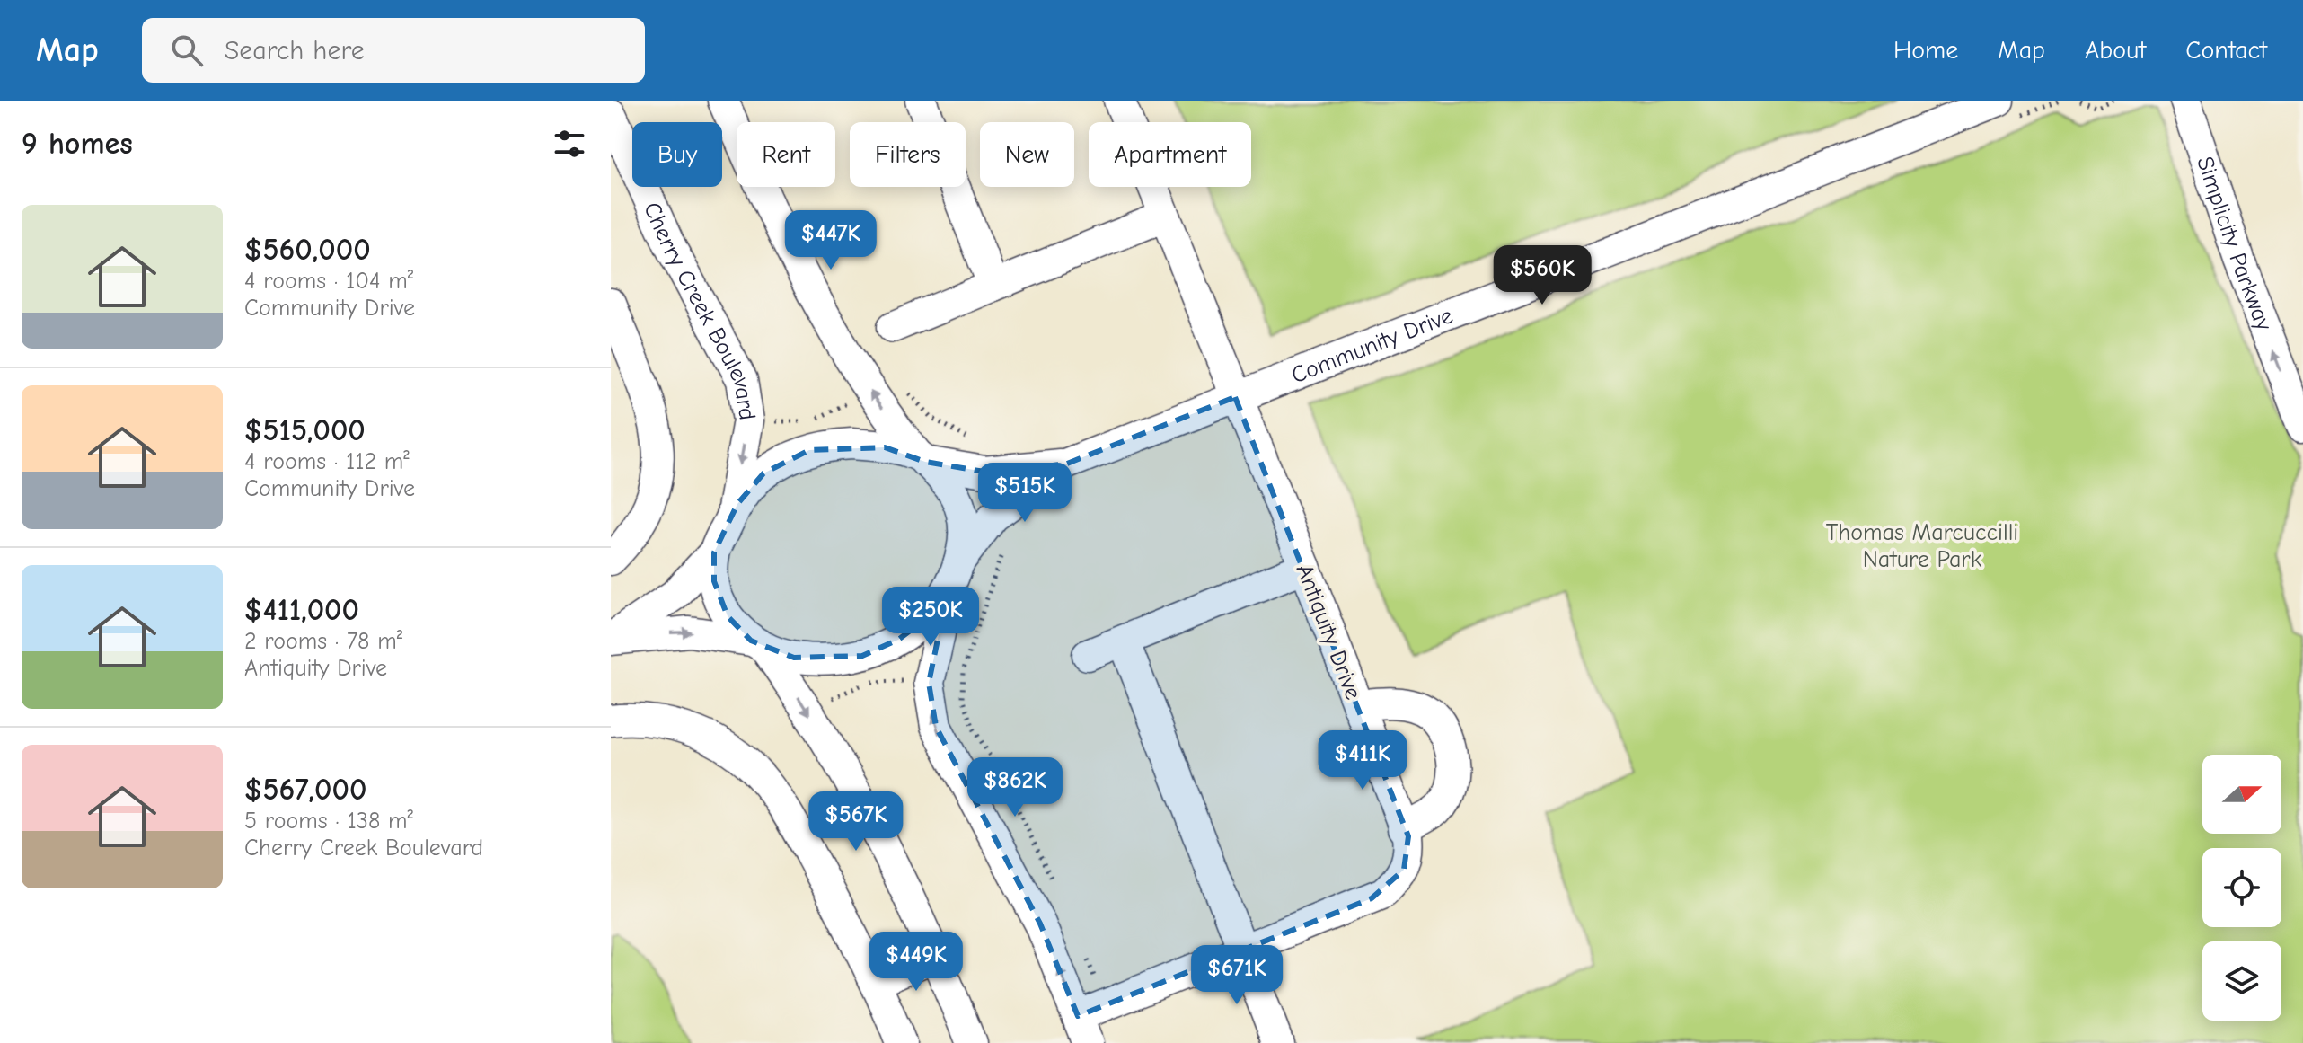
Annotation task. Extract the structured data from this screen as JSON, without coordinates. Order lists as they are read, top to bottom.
{
  "streets": {
    "street": [
      "Simplicity Parkway",
      "Cherry Creek Boulevard",
      "Community Drive",
      "Antiquity Drive"
    ]
  },
  "crossings": [
    ["Cherry Creek Boulevard", "Community Drive"],
    ["Community Drive", "Antiquity Drive"]
  ],
  "one_way": ["Simplicity Parkway"],
  "parks": ["Thomas Marcuccilli Nature Park"],
  "north": "right",
  "page": {
    "header": "Map",
    "search": "Search here",
    "nav": [
      "Home",
      "Map",
      "About",
      "Contact"
    ],
    "heading": "9 homes",
    "chip": [
      "Buy",
      "Rent",
      "Filters",
      "New",
      "Apartment"
    ],
    "list": [
      {
        "name": "$560,000",
        "note": "4 rooms · 104 m² · Community Drive"
      },
      {
        "name": "$515,000",
        "note": "4 rooms · 112 m² · Community Drive"
      },
      {
        "name": "$411,000",
        "note": "2 rooms · 78 m² · Antiquity Drive"
      },
      {
        "name": "$567,000",
        "note": "5 rooms · 138 m² · Cherry Creek Boulevard"
      }
    ],
    "price": [
      "$447K",
      "$560K",
      "$515K",
      "$250K",
      "$411K",
      "$862K",
      "$567K",
      "$449K",
      "$671K"
    ]
  }
}
